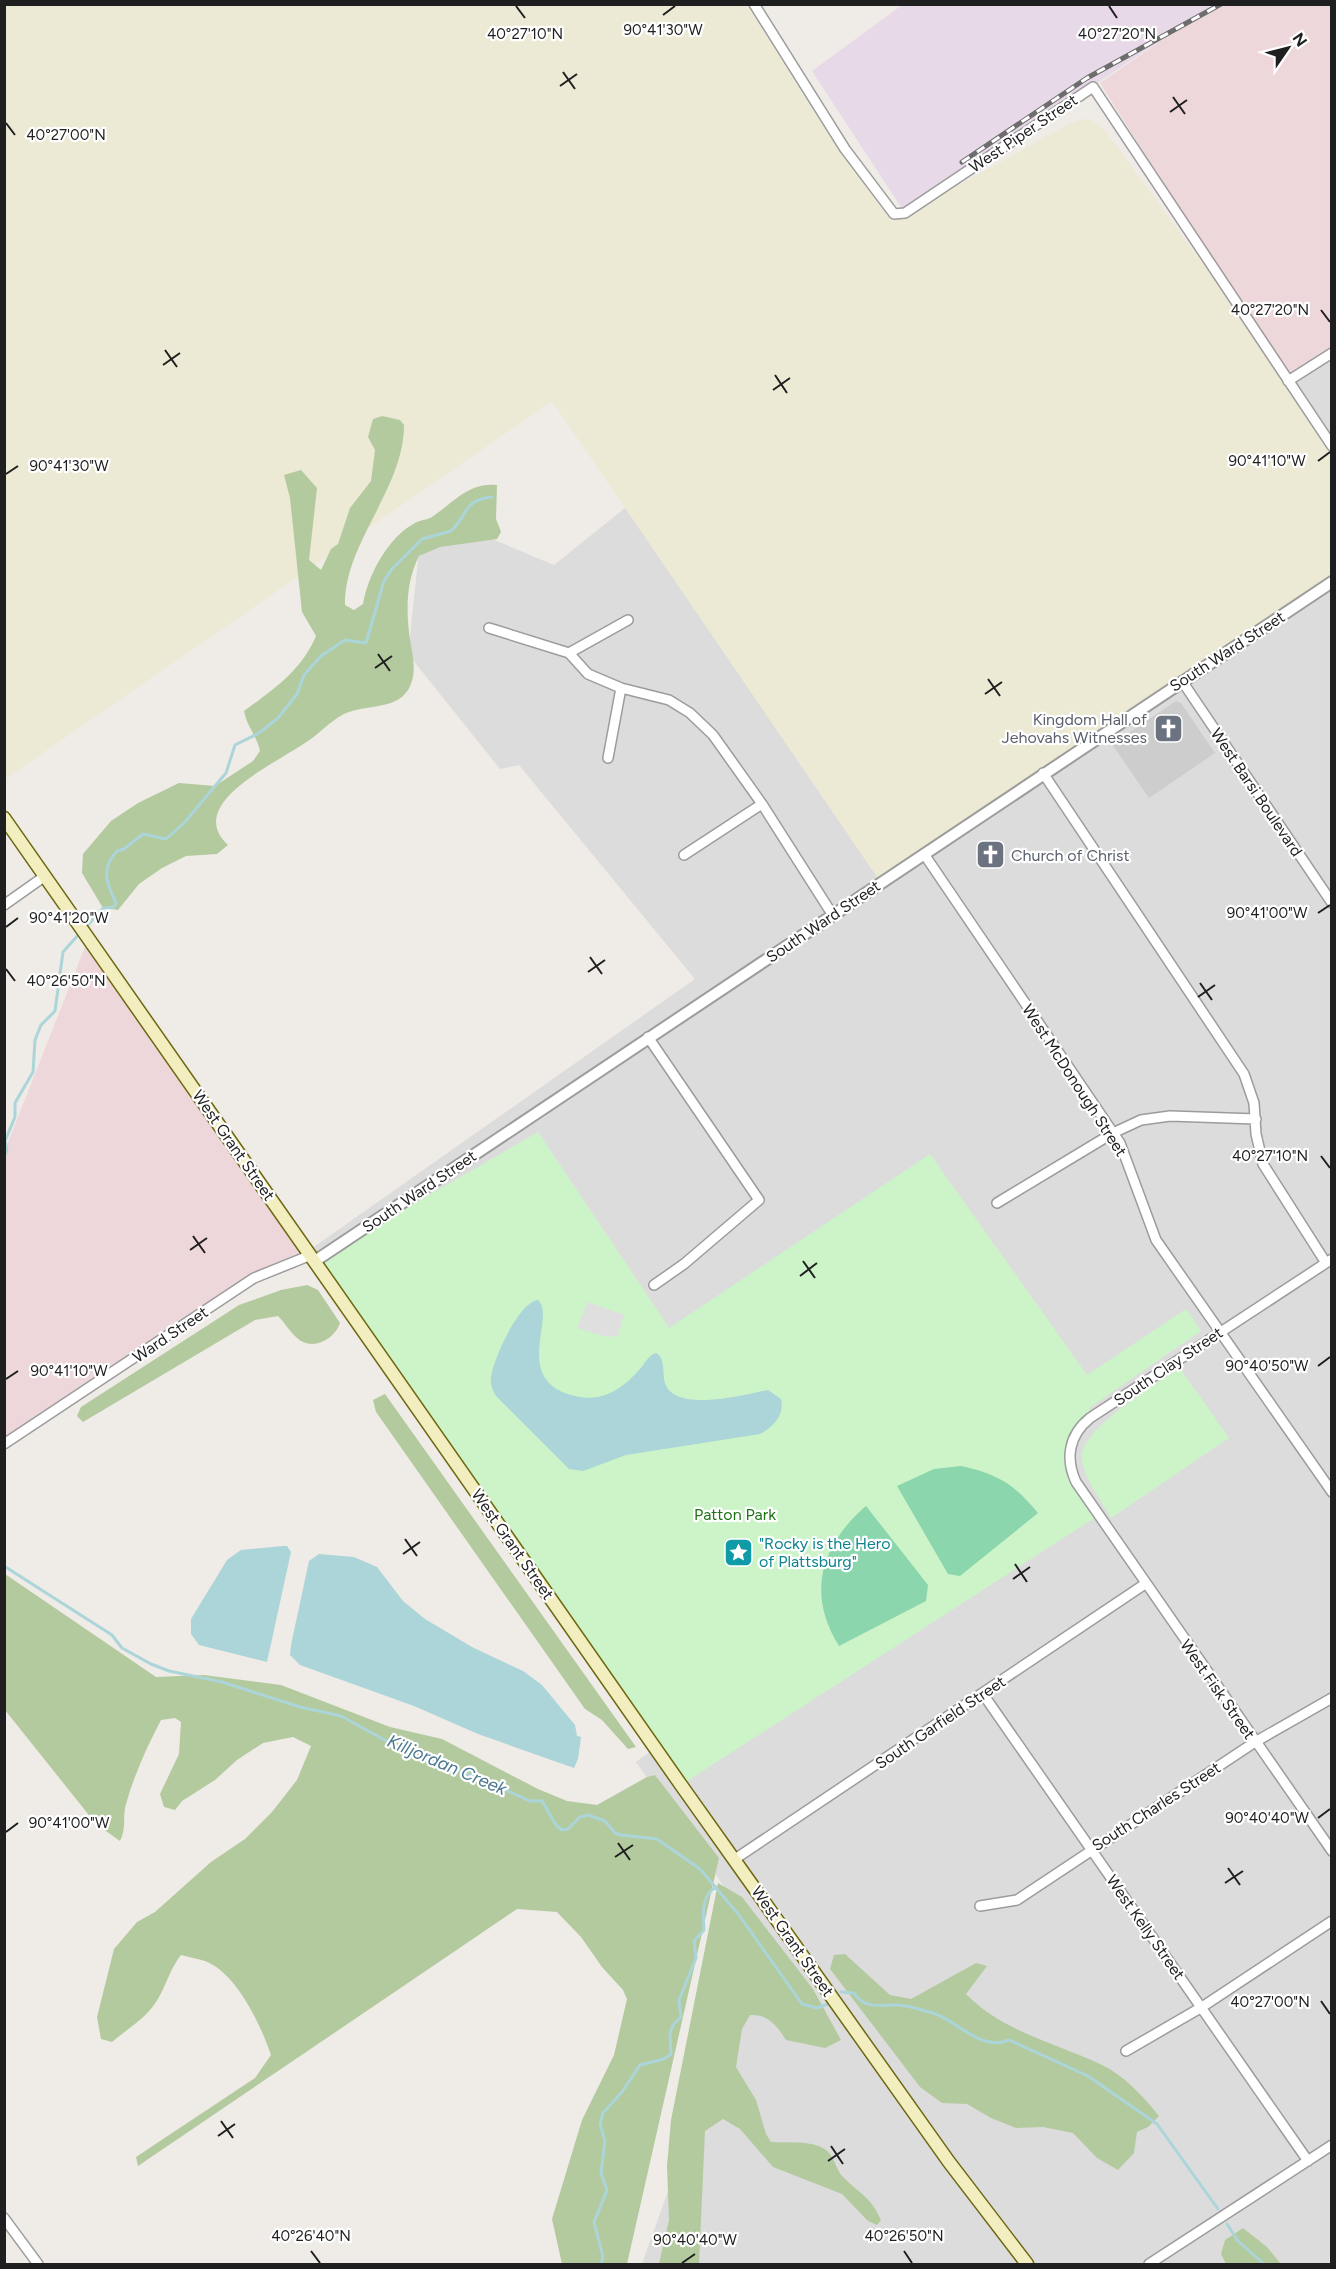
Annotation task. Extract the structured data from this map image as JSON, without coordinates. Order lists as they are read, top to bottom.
{
  "streets": {
    "main road": ["West Grant Street"],
    "street": [
      "West Piper Street",
      "South Ward Street",
      "West Barsi Boulevard",
      "West McDonough Street",
      "Ward Street",
      "South Clay Street",
      "West Fisk Street",
      "South Garfield Street",
      "South Charles Street",
      "West Kelly Street"
    ]
  },
  "crossings": [
    ["South Ward Street", "West Barsi Boulevard"],
    ["South Ward Street", "West McDonough Street"],
    ["South Ward Street", "West Grant Street"],
    ["South Ward Street", "Ward Street"],
    ["West McDonough Street", "South Clay Street"],
    ["West Grant Street", "Ward Street"],
    ["West Grant Street", "South Garfield Street"],
    ["South Clay Street", "West Fisk Street"],
    ["West Fisk Street", "South Garfield Street"],
    ["West Fisk Street", "South Charles Street"],
    ["South Garfield Street", "West Kelly Street"],
    ["South Charles Street", "West Kelly Street"]
  ],
  "water": ["Killjordan Creek"],
  "parks": ["Patton Park"],
  "places": {
    "church": ["Kingdom Hall of Jehovahs Witnesses", "Church of Christ"],
    "place": ["\"Rocky is the Hero of Plattsburg\""]
  },
  "north": "top right",
  "coordinates": [
    "90°41'30\"W",
    "40°27'10\"N",
    "40°27'20\"N",
    "40°27'00\"N",
    "90°41'10\"W",
    "90°41'00\"W",
    "90°41'20\"W",
    "40°26'50\"N",
    "90°40'50\"W",
    "90°40'40\"W",
    "40°26'40\"N"
  ]
}
